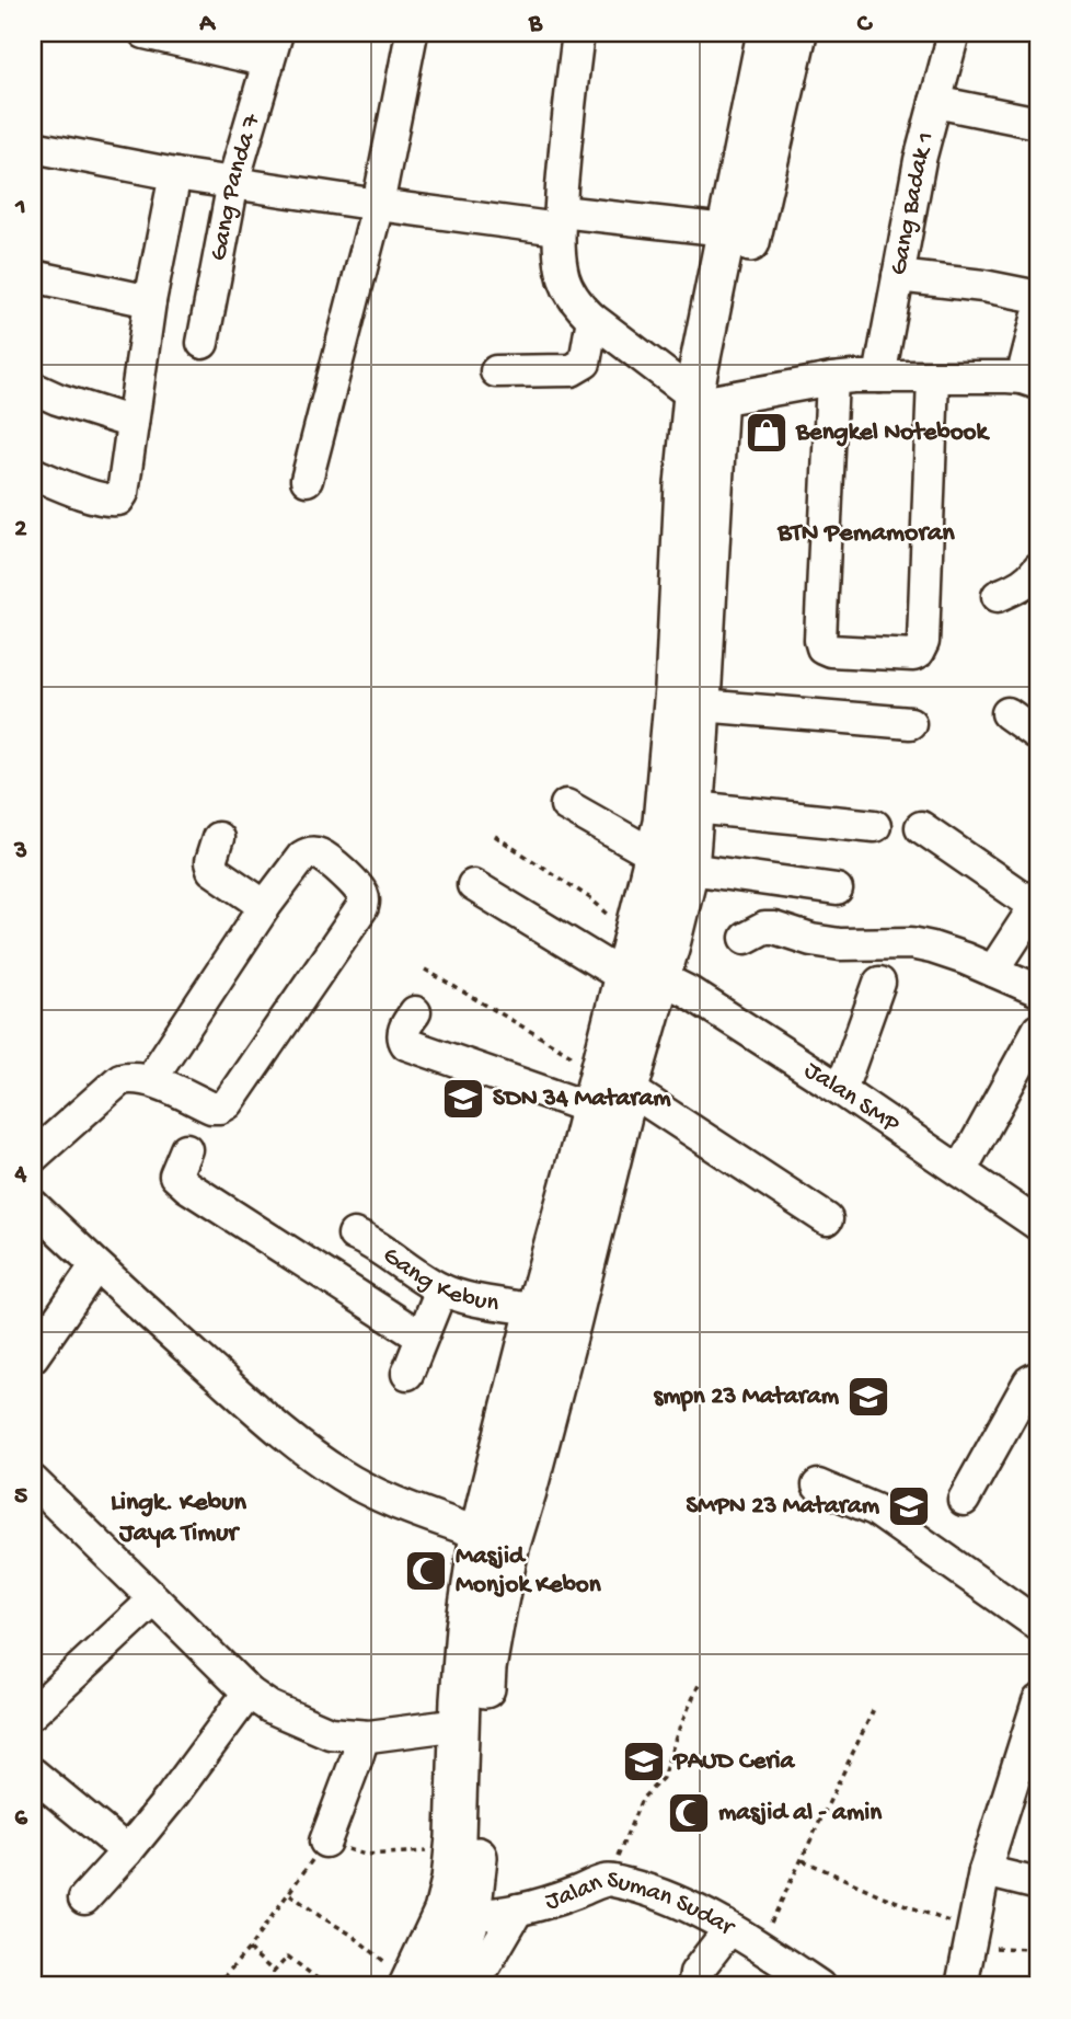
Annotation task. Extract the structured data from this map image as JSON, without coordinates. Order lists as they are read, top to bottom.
{
  "streets": {
    "street": [
      "Gang Panda 7",
      "Gang Badak 1",
      "Jalan SMP",
      "Gang Kebun",
      "Jalan Suman Sudar"
    ]
  },
  "districts": ["BTN Pemamoran", "Lingk. Kebun Jaya Timur"],
  "places": {
    "shop": ["Bengkel Notebook"],
    "school or university": [
      "SDN 34 Mataram",
      "smpn 23 Mataram",
      "SMPN 23 Mataram",
      "PAUD Ceria"
    ],
    "mosque": ["Masjid Monjok Kebon", "masjid al - amin"]
  },
  "grid": {
    "columns": ["A", "B", "C"],
    "rows": [
      "1",
      "2",
      "3",
      "4",
      "5",
      "6"
    ]
  }
}
